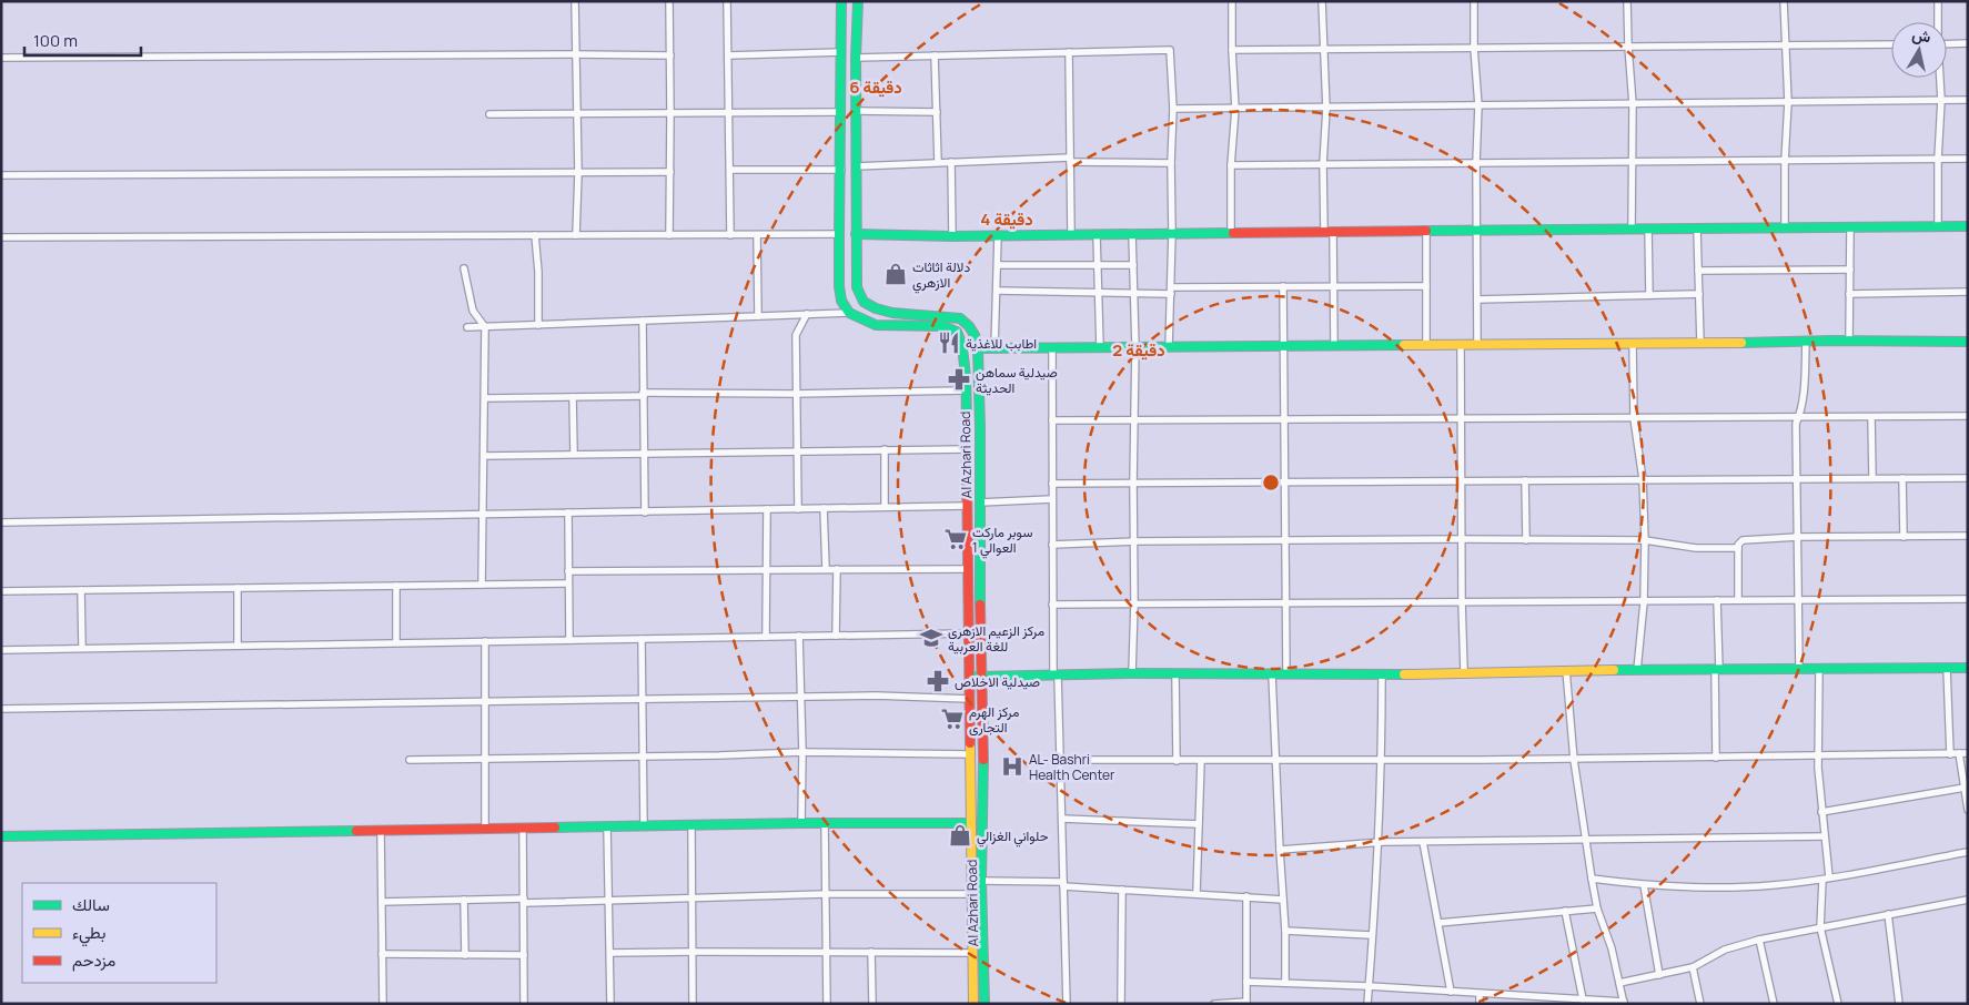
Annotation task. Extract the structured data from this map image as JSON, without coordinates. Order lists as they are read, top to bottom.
{
  "streets": {
    "street": ["Al Azhari Road"]
  },
  "places": {
    "shop": ["دلالة اثاثات الازهري", "حلواني الغزالي"],
    "restaurant": ["اطابب للاغذية"],
    "pharmacy": ["صيدلية سماهن الحديثة", "صيدلية الاخلاص"],
    "supermarket": ["سوبر ماركت العوالي 1", "مركز الهرم التجارى"],
    "school or university": ["مركز الزعيم الازهري للغة العربية"],
    "hospital": ["AL- Bashri Health Center"]
  },
  "legend": ["سالك", "بطيء", "مزدحم"],
  "scale_bar": "100 m",
  "north": "top",
  "rings": ["6 دقيقة", "4 دقيقة", "2 دقيقة"]
}
